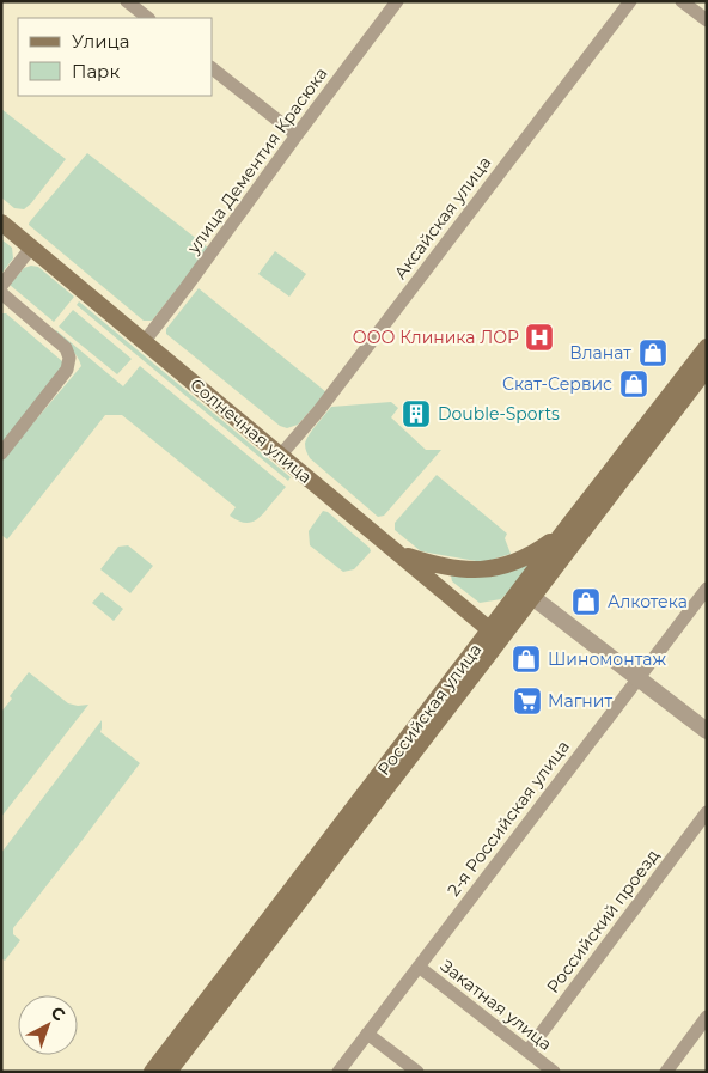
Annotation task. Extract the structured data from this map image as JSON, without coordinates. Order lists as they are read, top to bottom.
{
  "streets": {
    "main road": ["Солнечная улица", "Российская улица"],
    "street": [
      "улица Дементия Красюка",
      "Аксайская улица",
      "2-я Российская улица",
      "Российский проезд",
      "Закатная улица"
    ]
  },
  "crossings": [
    ["улица Дементия Красюка", "Солнечная улица"],
    ["Аксайская улица", "Солнечная улица"],
    ["Солнечная улица", "Российская улица"],
    ["2-я Российская улица", "Закатная улица"],
    ["Российский проезд", "Закатная улица"]
  ],
  "places": {
    "hospital": ["ООО Клиника ЛОР"],
    "shop": [
      "Вланат",
      "Скат-Сервис",
      "Алкотека",
      "Шиномонтаж"
    ],
    "building": ["Double-Sports"],
    "supermarket": ["Магнит"]
  },
  "legend": ["Улица", "Парк"],
  "north": "top right"
}
